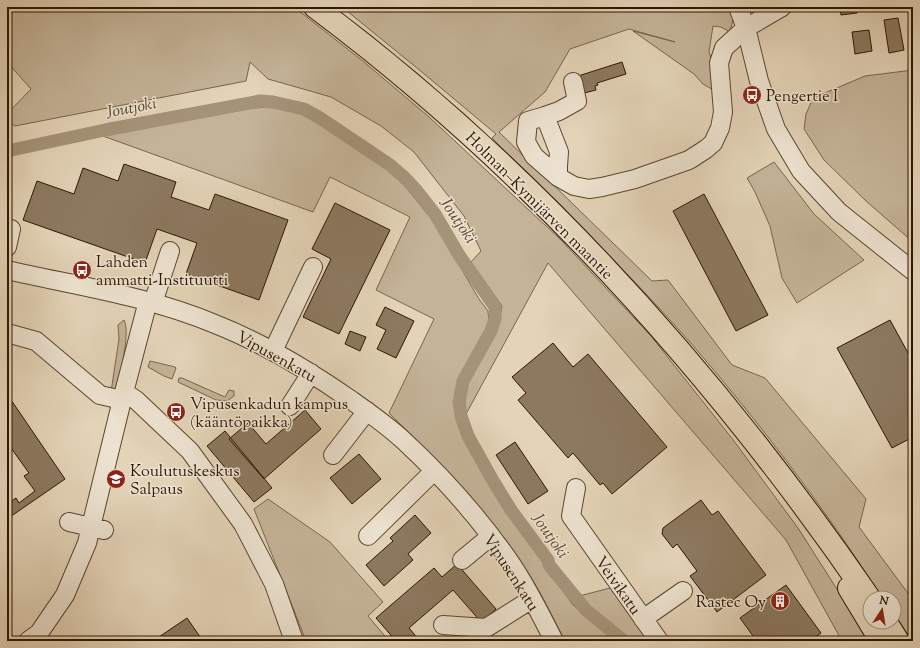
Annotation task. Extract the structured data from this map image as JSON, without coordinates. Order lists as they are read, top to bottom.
{
  "streets": {
    "highway": ["Holman–Kymijärven maantie"],
    "street": ["Vipusenkatu", "Veivikatu"]
  },
  "water": ["Joutjoki"],
  "places": {
    "bus stop": ["Pengertie I", "Lahden ammatti-Instituutti", "Vipusenkadun kampus (kääntöpaikka)"],
    "school or university": ["Koulutuskeskus Salpaus"],
    "building": ["Rastec Oy"]
  },
  "north": "top"
}
